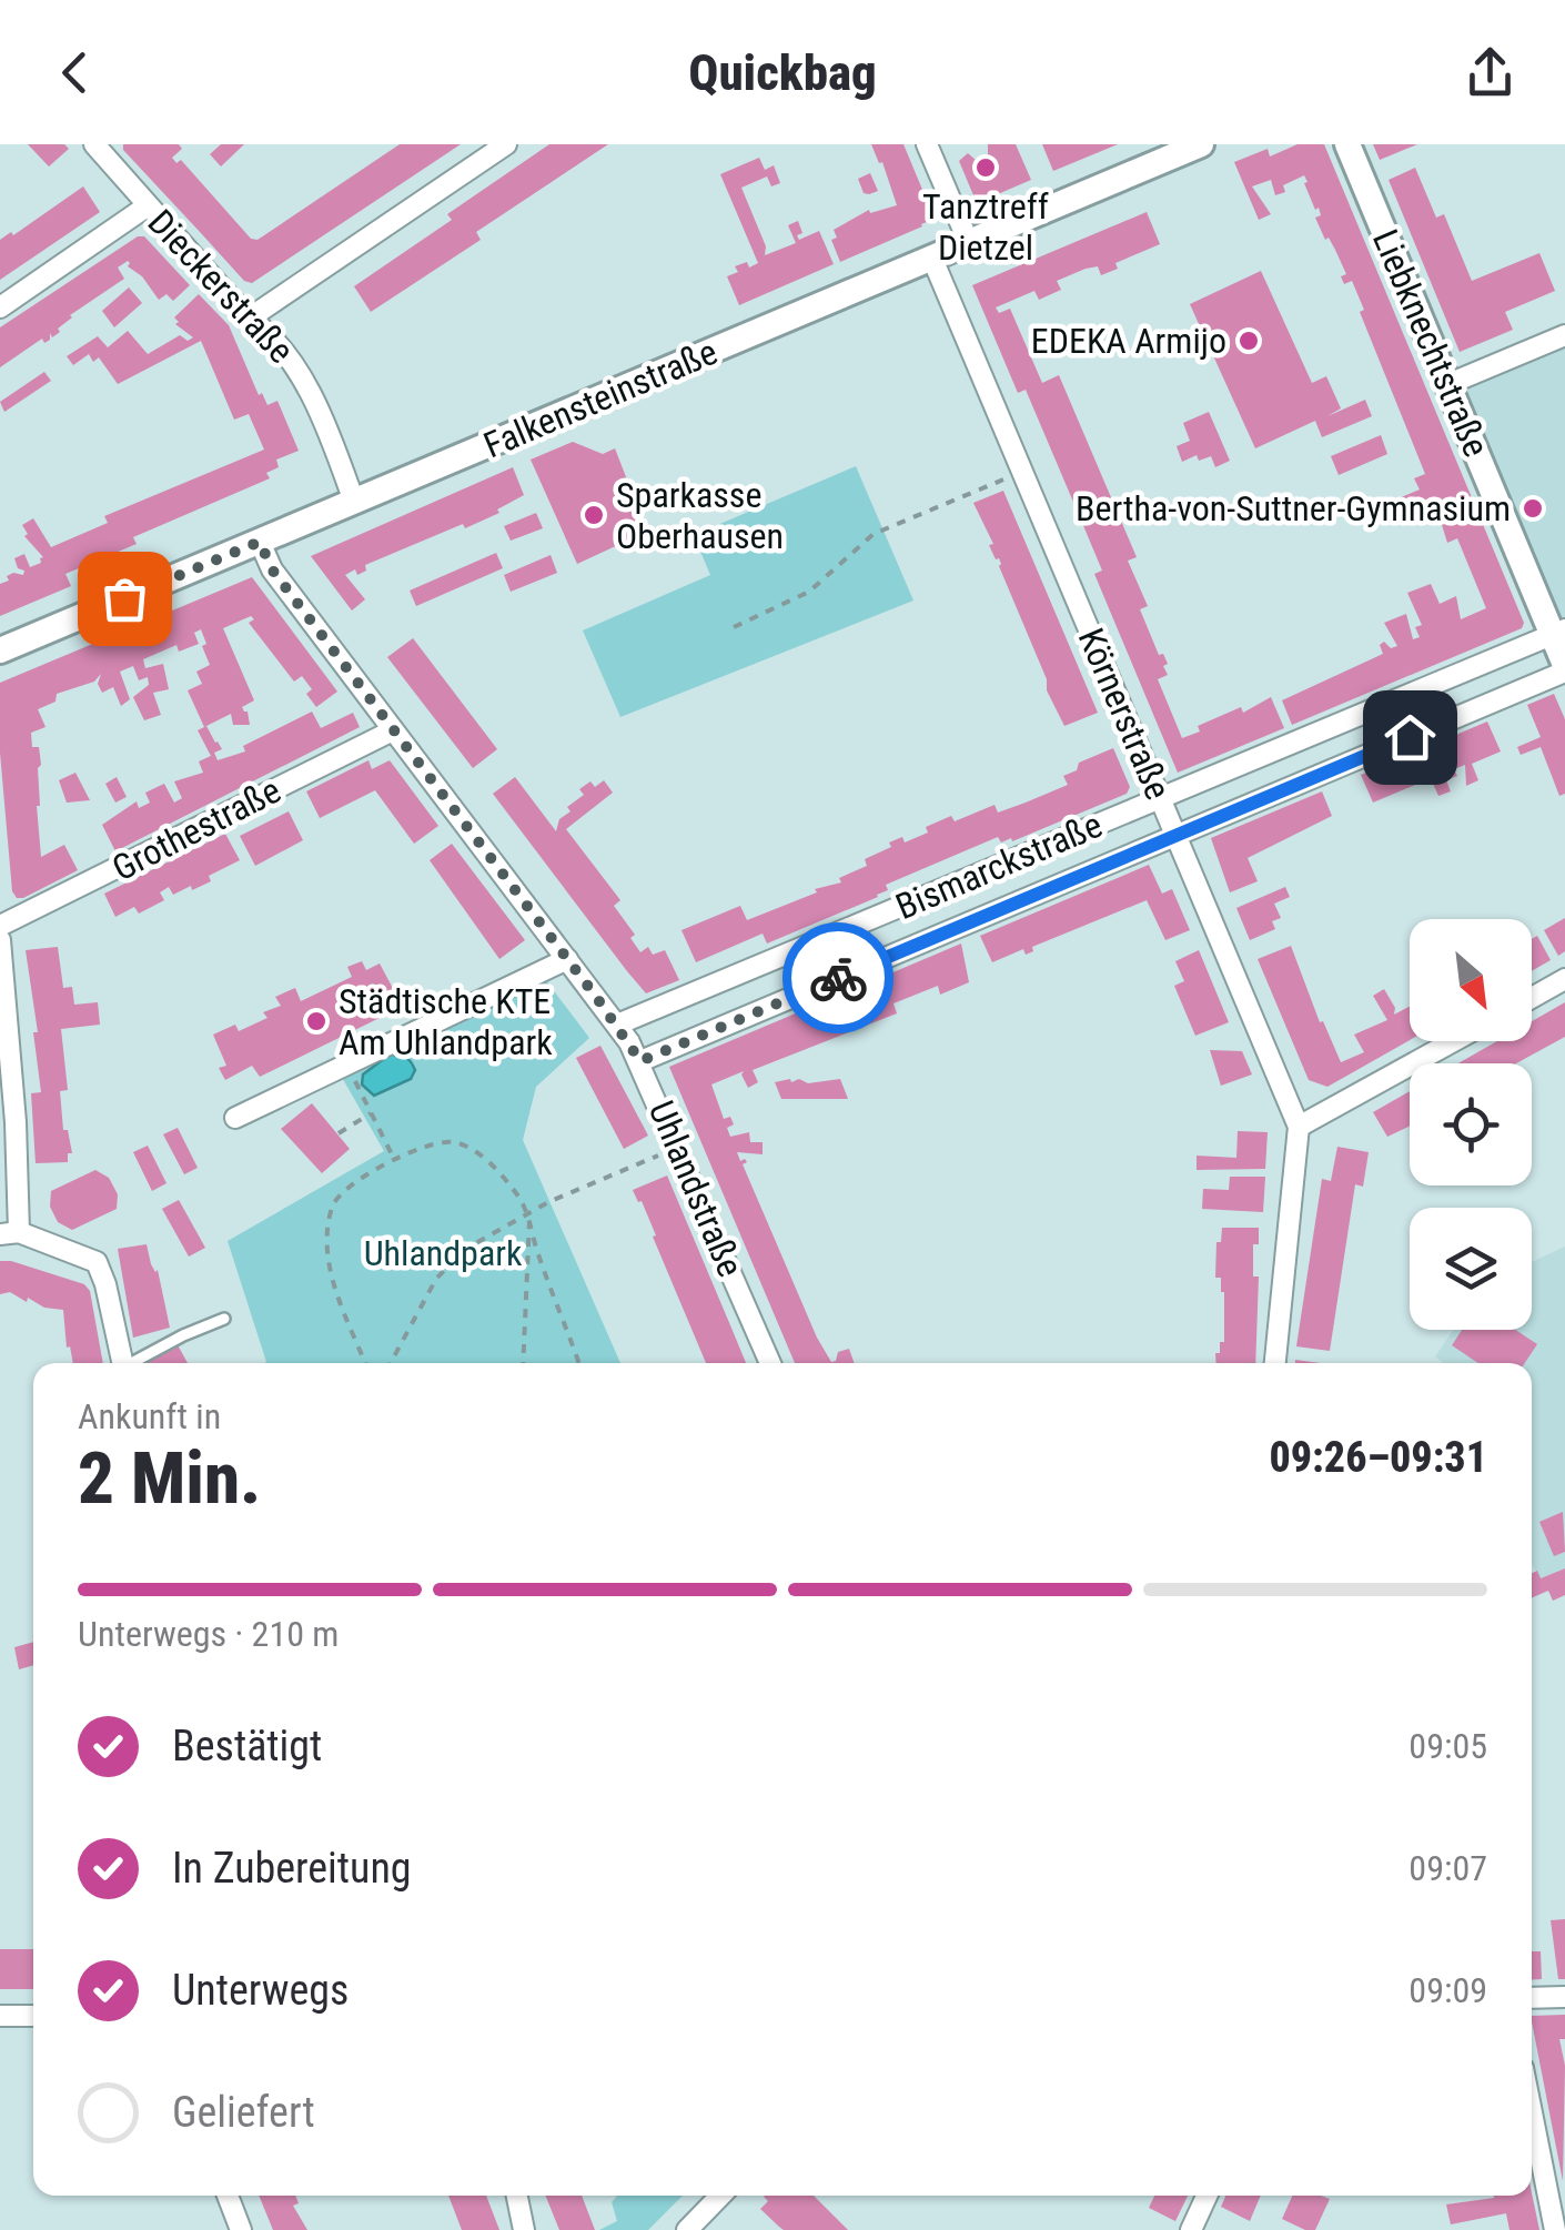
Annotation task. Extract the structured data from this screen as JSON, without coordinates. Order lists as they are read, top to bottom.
{
  "streets": {
    "street": [
      "Dieckerstraße",
      "Liebknechtstraße",
      "Falkensteinstraße",
      "Körnerstraße",
      "Grothestraße",
      "Bismarckstraße",
      "Uhlandstraße"
    ]
  },
  "crossings": [
    ["Dieckerstraße", "Falkensteinstraße"],
    ["Liebknechtstraße", "Bismarckstraße"],
    ["Falkensteinstraße", "Körnerstraße"],
    ["Falkensteinstraße", "Uhlandstraße"],
    ["Körnerstraße", "Bismarckstraße"],
    ["Grothestraße", "Uhlandstraße"],
    ["Bismarckstraße", "Uhlandstraße"]
  ],
  "parks": ["Uhlandpark"],
  "places": [
    "Tanztreff Dietzel",
    "EDEKA Armijo",
    "Bertha-von-Suttner-Gymnasium",
    "Sparkasse Oberhausen",
    "Städtische KTE Am Uhlandpark"
  ],
  "north": "bottom right",
  "page": {
    "header": "Quickbag",
    "heading": ["2 Min.", "Ankunft in", "09:26–09:31"],
    "bar": "Unterwegs · 210 m",
    "list": [
      ["Bestätigt", "09:05"],
      ["In Zubereitung", "09:07"],
      ["Unterwegs", "09:09"],
      "Geliefert"
    ]
  }
}
